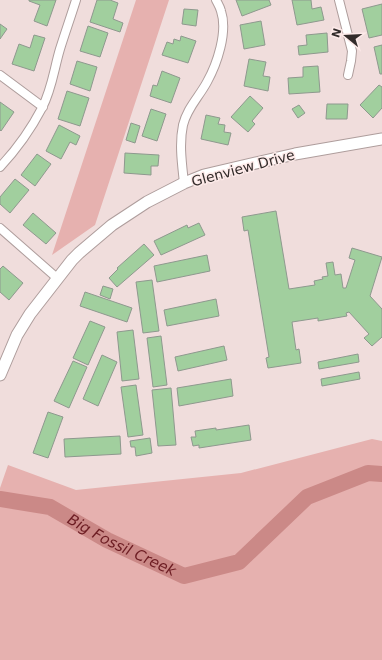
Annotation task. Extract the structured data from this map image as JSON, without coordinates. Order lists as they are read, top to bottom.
{
  "streets": {
    "main road": ["Glenview Drive"]
  },
  "water": ["Big Fossil Creek"],
  "north": "left"
}
